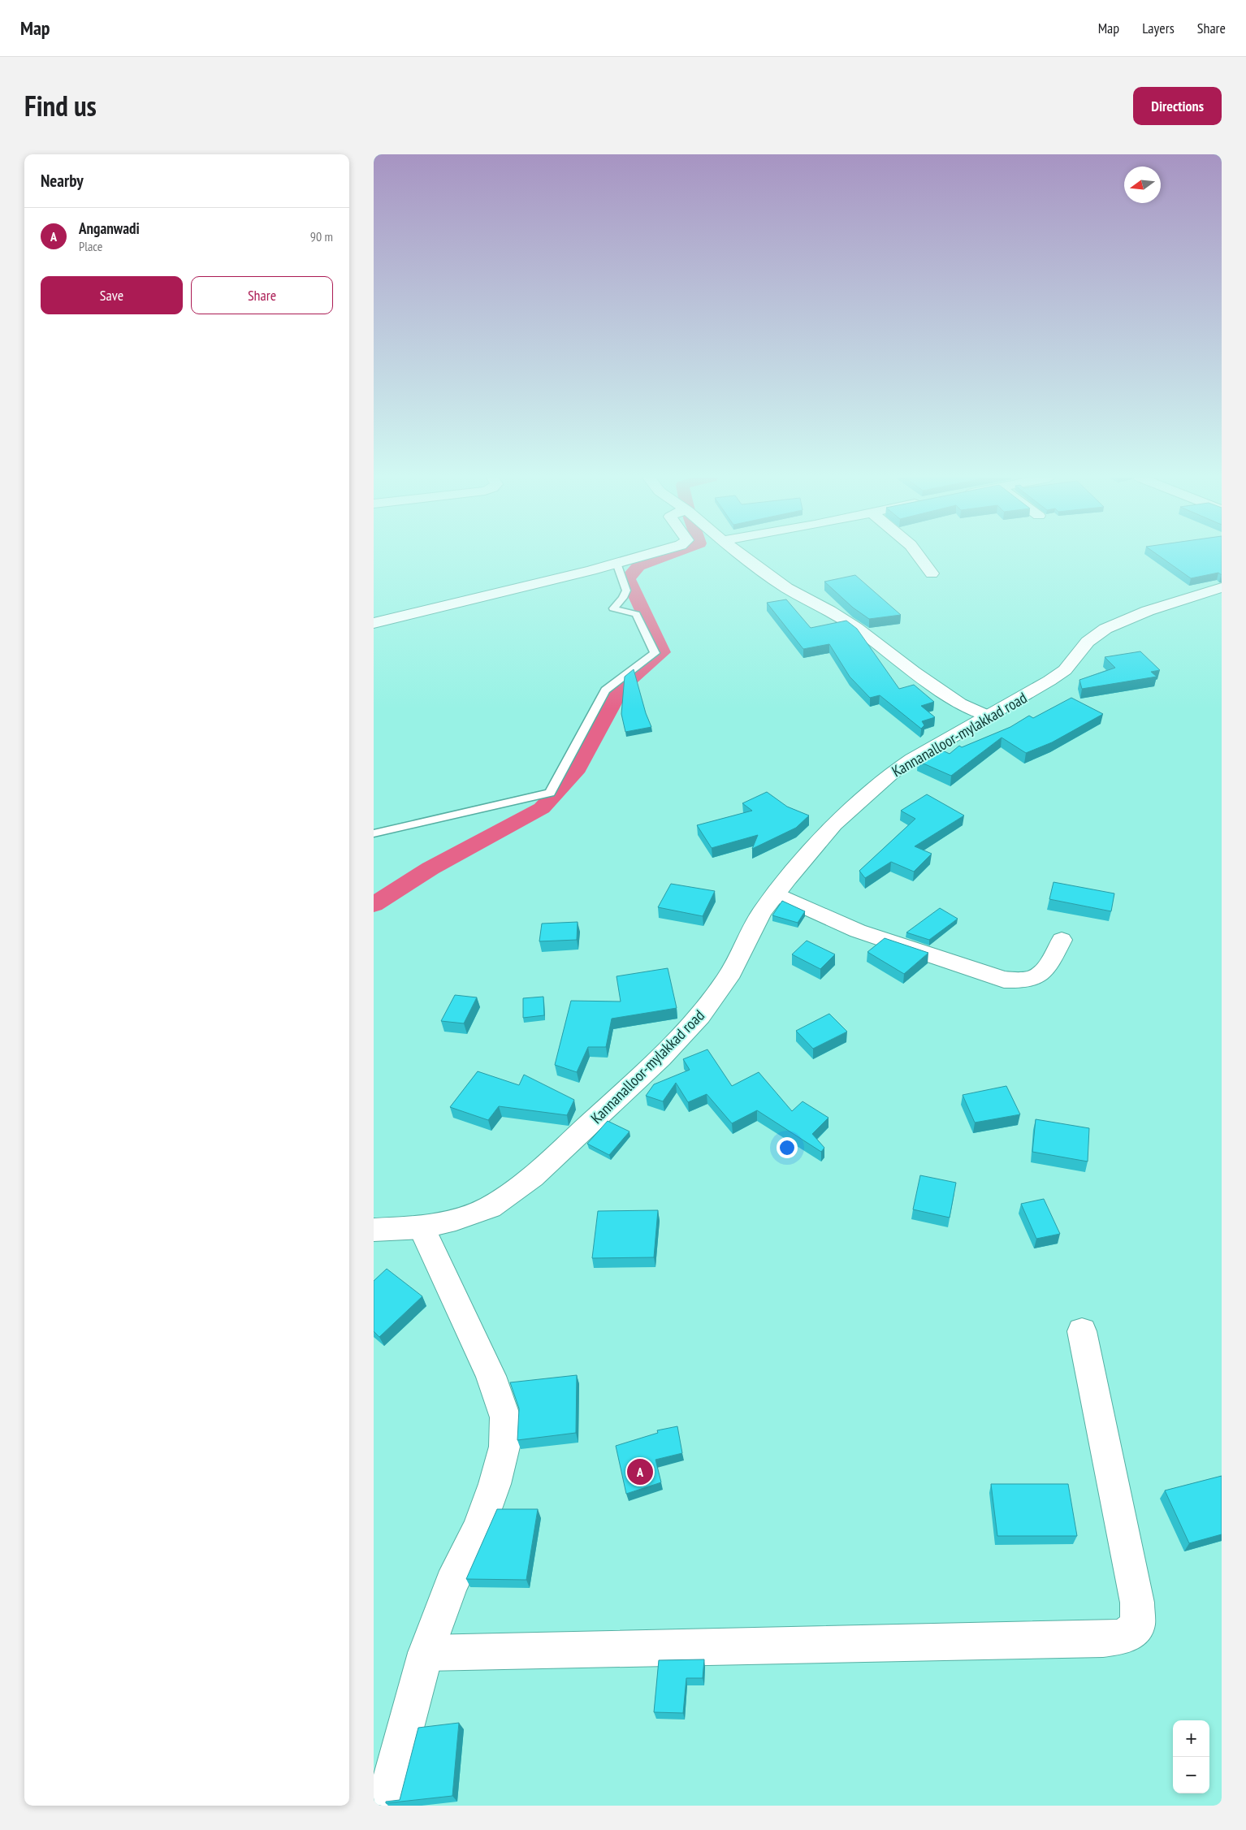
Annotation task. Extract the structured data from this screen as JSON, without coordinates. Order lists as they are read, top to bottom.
{
  "streets": {
    "street": ["Kannanalloor-mylakkad road"]
  },
  "north": "left",
  "page": {
    "header": "Map",
    "nav": ["Map", "Layers", "Share"],
    "title": "Find us",
    "buttons": [
      "Directions",
      ["Save", "Share"]
    ],
    "heading": "Nearby",
    "list": [
      {
        "mark": "A",
        "name": "Anganwadi",
        "note": "Place",
        "value": "90 m"
      }
    ],
    "pins": "A",
    "map_buttons": ["+", "−"]
  }
}
